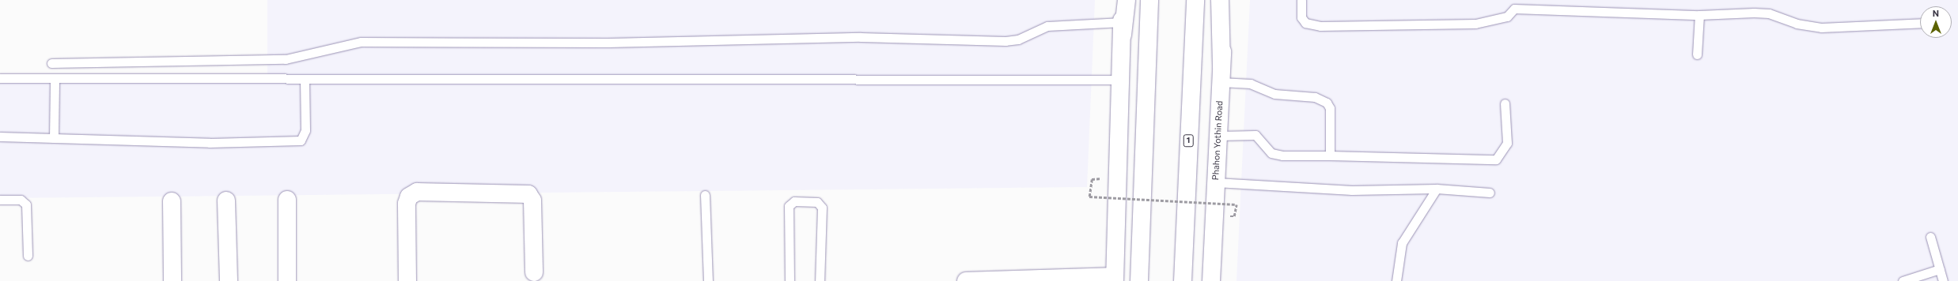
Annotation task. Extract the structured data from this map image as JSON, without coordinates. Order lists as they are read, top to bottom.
{
  "streets": {
    "main road": ["1", "Phahon Yothin Road"]
  },
  "north": "top"
}
